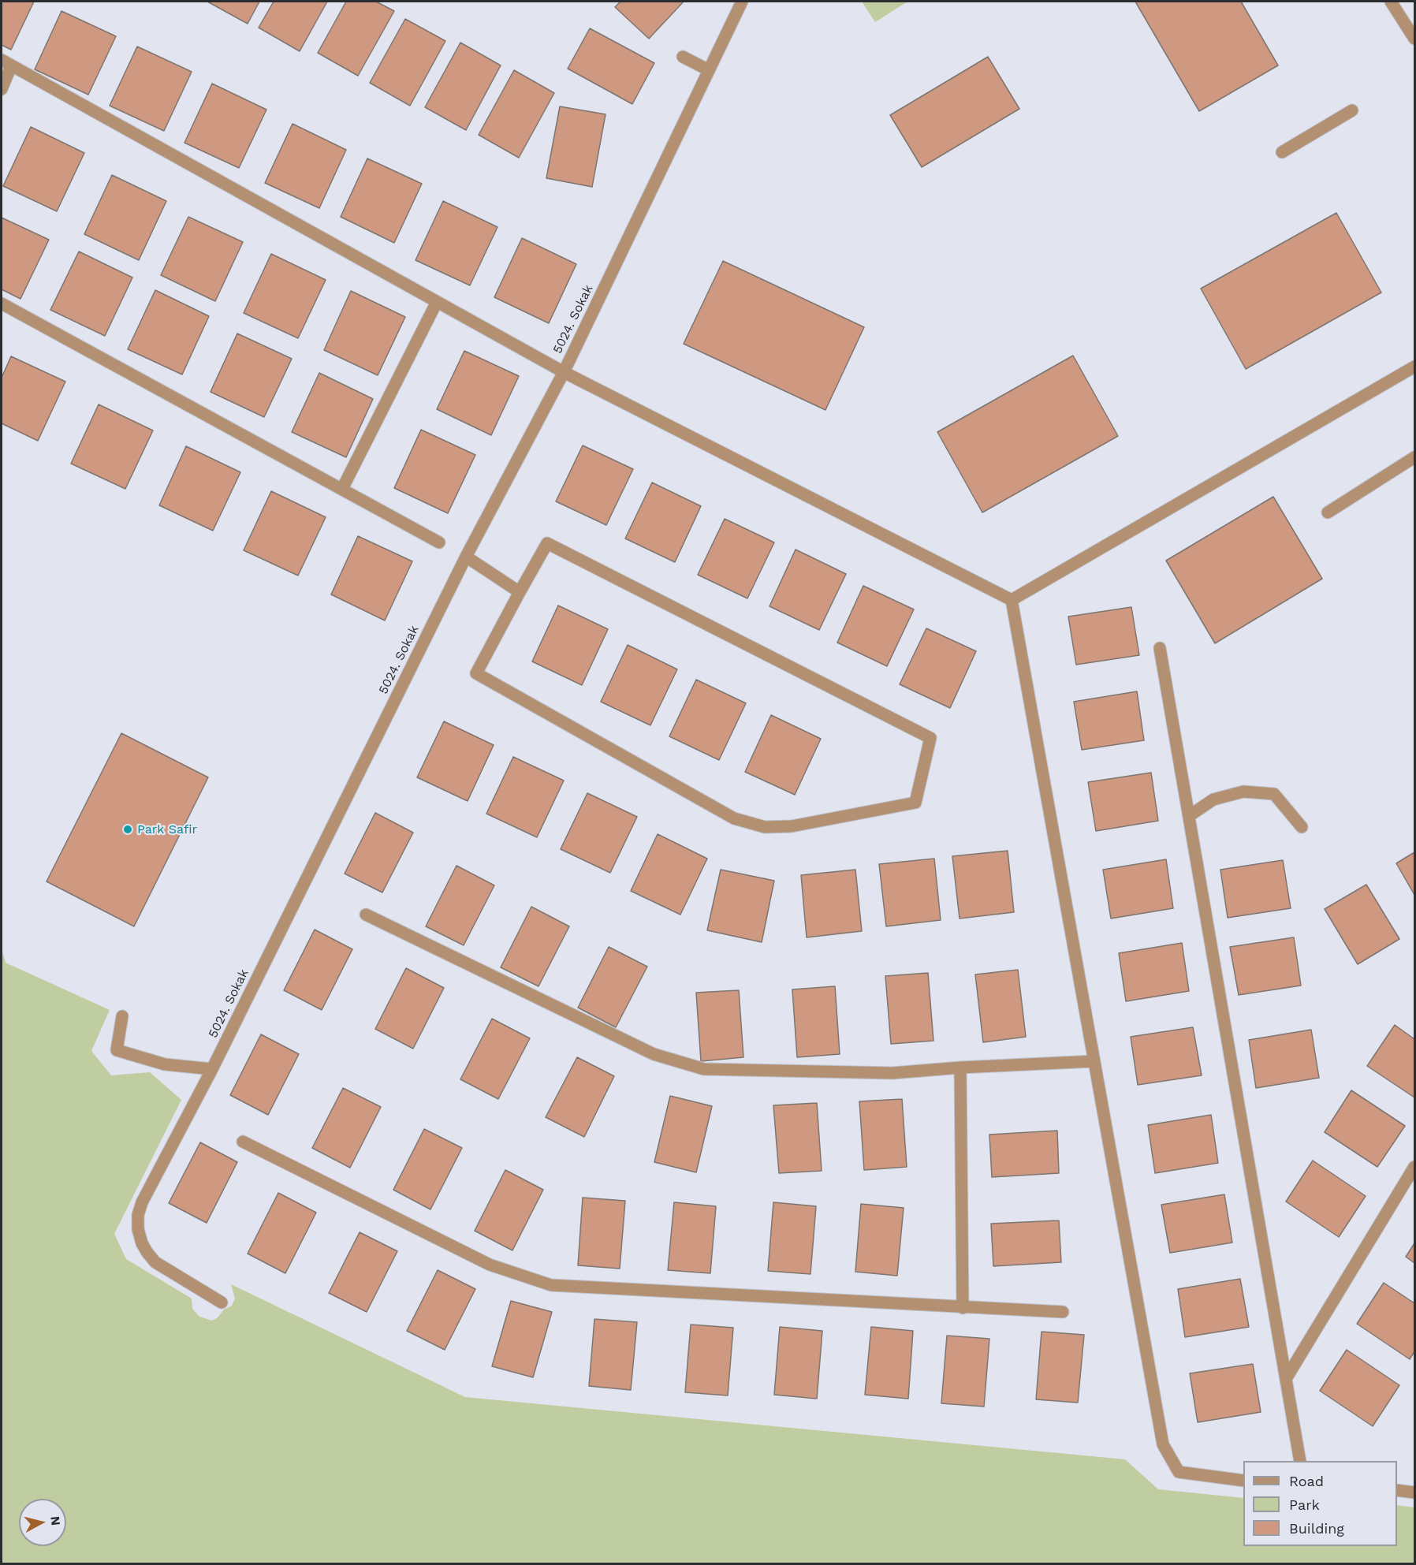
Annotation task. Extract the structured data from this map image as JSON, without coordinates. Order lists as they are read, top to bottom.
{
  "streets": {
    "street": ["5024. Sokak"]
  },
  "places": ["Park Safir"],
  "legend": ["Road", "Park", "Building"],
  "north": "right"
}
